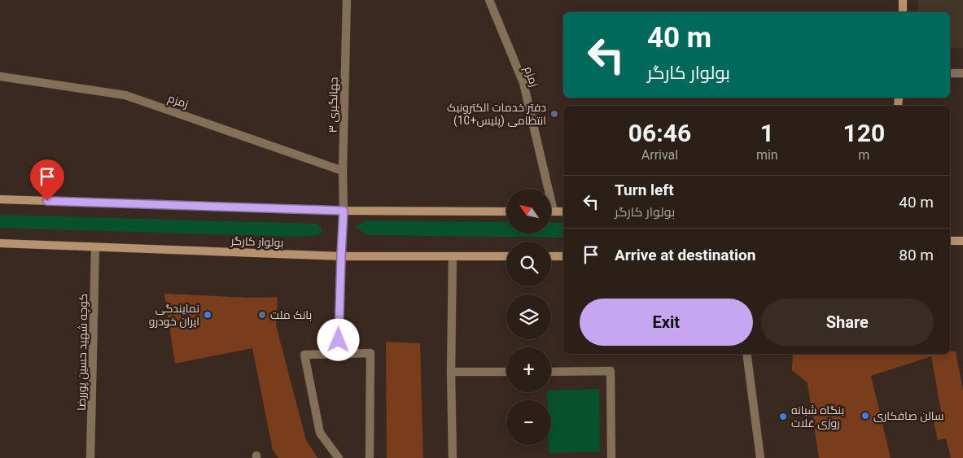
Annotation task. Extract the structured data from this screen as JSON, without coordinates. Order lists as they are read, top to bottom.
{
  "streets": {
    "main road": ["بولوار کارگر"],
    "street": ["زمزم", "جهانگیری ۳", "کوچه شهید حسین پوررضا"]
  },
  "crossings": [
    ["زمزم", "جهانگیری ۳"],
    ["بولوار کارگر", "کوچه شهید حسین پوررضا"]
  ],
  "places": [
    "دفتر خدمات الکترونیک انتظامی (پلیس+10)",
    "نمایندگی ایران خودرو",
    "بانک ملت",
    "سالن صافكارى",
    "بنگاه شبانه روزی غلات"
  ],
  "north": "top left",
  "page": {
    "turn": ["40 m", "بولوار کارگر"],
    "eta": [
      "06:46",
      "Arrival",
      "1",
      "min",
      "120",
      "m"
    ],
    "list": [
      {
        "name": "Turn left",
        "note": "بولوار کارگر",
        "value": "40 m"
      },
      {
        "name": "Arrive at destination",
        "value": "80 m"
      }
    ],
    "map_buttons": ["+", "−"],
    "buttons": ["Exit", "Share"]
  }
}
